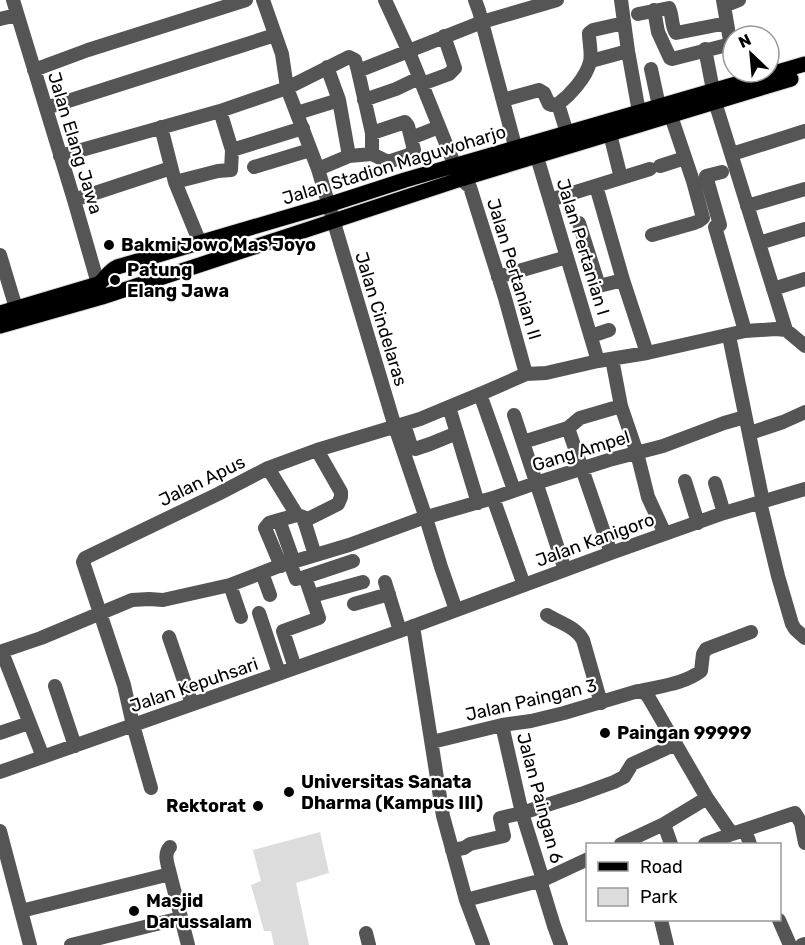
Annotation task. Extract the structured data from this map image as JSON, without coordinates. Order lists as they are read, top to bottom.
{
  "streets": {
    "main road": ["Jalan Stadion Maguwoharjo"],
    "street": [
      "Jalan Elang Jawa",
      "Jalan Pertanian I",
      "Jalan Pertanian II",
      "Jalan Cindelaras",
      "Gang Ampel",
      "Jalan Apus",
      "Jalan Kanigoro",
      "Jalan Kepuhsari",
      "Jalan Paingan 3",
      "Jalan Paingan 6"
    ]
  },
  "crossings": [
    ["Jalan Elang Jawa", "Jalan Stadion Maguwoharjo"],
    ["Jalan Stadion Maguwoharjo", "Jalan Pertanian I"],
    ["Jalan Stadion Maguwoharjo", "Jalan Pertanian II"],
    ["Jalan Stadion Maguwoharjo", "Jalan Cindelaras"],
    ["Jalan Pertanian I", "Gang Ampel"],
    ["Jalan Pertanian I", "Jalan Apus"],
    ["Jalan Pertanian I", "Jalan Kanigoro"],
    ["Jalan Pertanian II", "Jalan Apus"],
    ["Jalan Cindelaras", "Jalan Apus"],
    ["Gang Ampel", "Jalan Apus"],
    ["Jalan Kanigoro", "Jalan Kepuhsari"],
    ["Jalan Paingan 3", "Jalan Paingan 6"]
  ],
  "places": [
    "Bakmi Jowo Mas Joyo",
    "Patung Elang Jawa",
    "Paingan 99999",
    "Universitas Sanata Dharma (Kampus III)",
    "Rektorat",
    "Masjid Darussalam"
  ],
  "legend": ["Road", "Park"],
  "north": "top left"
}
